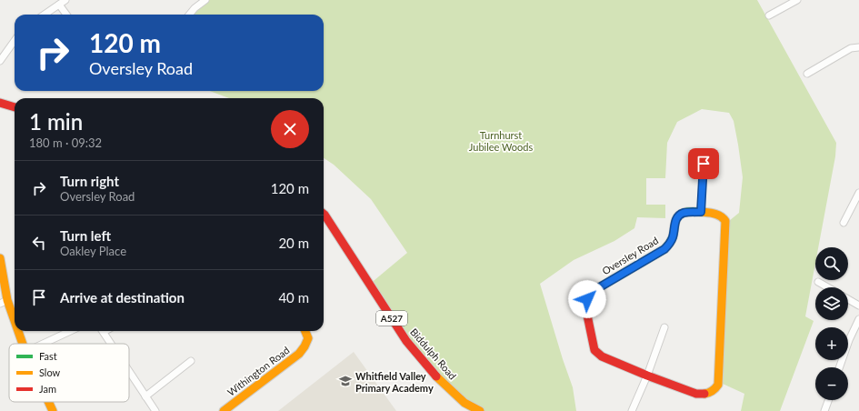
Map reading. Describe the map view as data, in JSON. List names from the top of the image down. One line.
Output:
{"streets":{"street":["Oversley Road","A527","Biddulph Road","Withington Road"]},"parks":["Turnhurst Jubilee Woods"],"places":{"school or university":["Whitfield Valley Primary Academy"]},"legend":["Fast","Slow","Jam"],"page":{"turn":["120 m","Oversley Road"],"heading":["1 min","180 m · 09:32"],"list":[{"name":"Turn right","note":"Oversley Road","value":"120 m"},{"name":"Turn left","note":"Oakley Place","value":"20 m"},{"name":"Arrive at destination","value":"40 m"}],"map_buttons":["+","−"]}}
